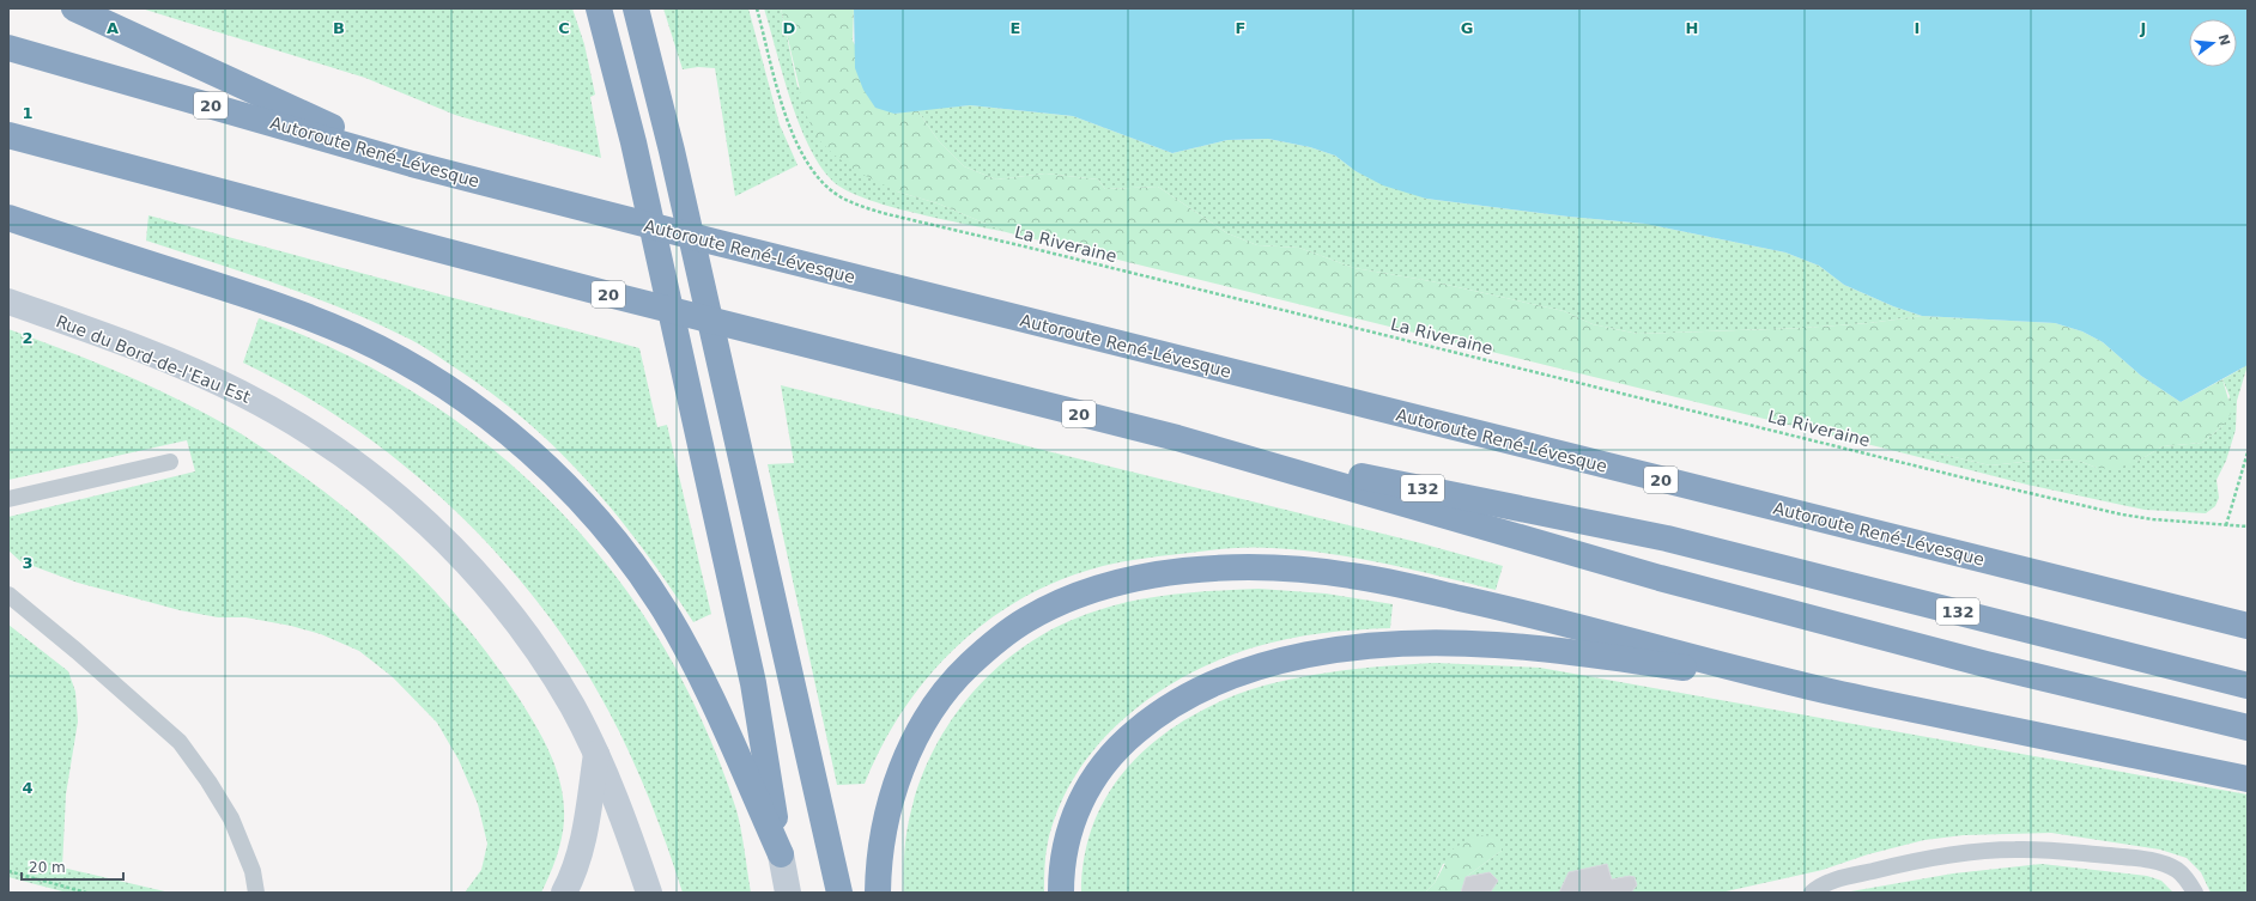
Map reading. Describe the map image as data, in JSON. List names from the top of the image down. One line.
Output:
{"streets":{"highway":["20","Autoroute René-Lévesque","132"],"street":["Rue du Bord-de-l'Eau Est"],"path":["La Riveraine"]},"crossings":[["20","132"]],"scale_bar":"20 m","north":"right","grid":{"columns":["A","B","C","D","E","F","G","H","I","J"],"rows":["1","2","3","4"]}}
